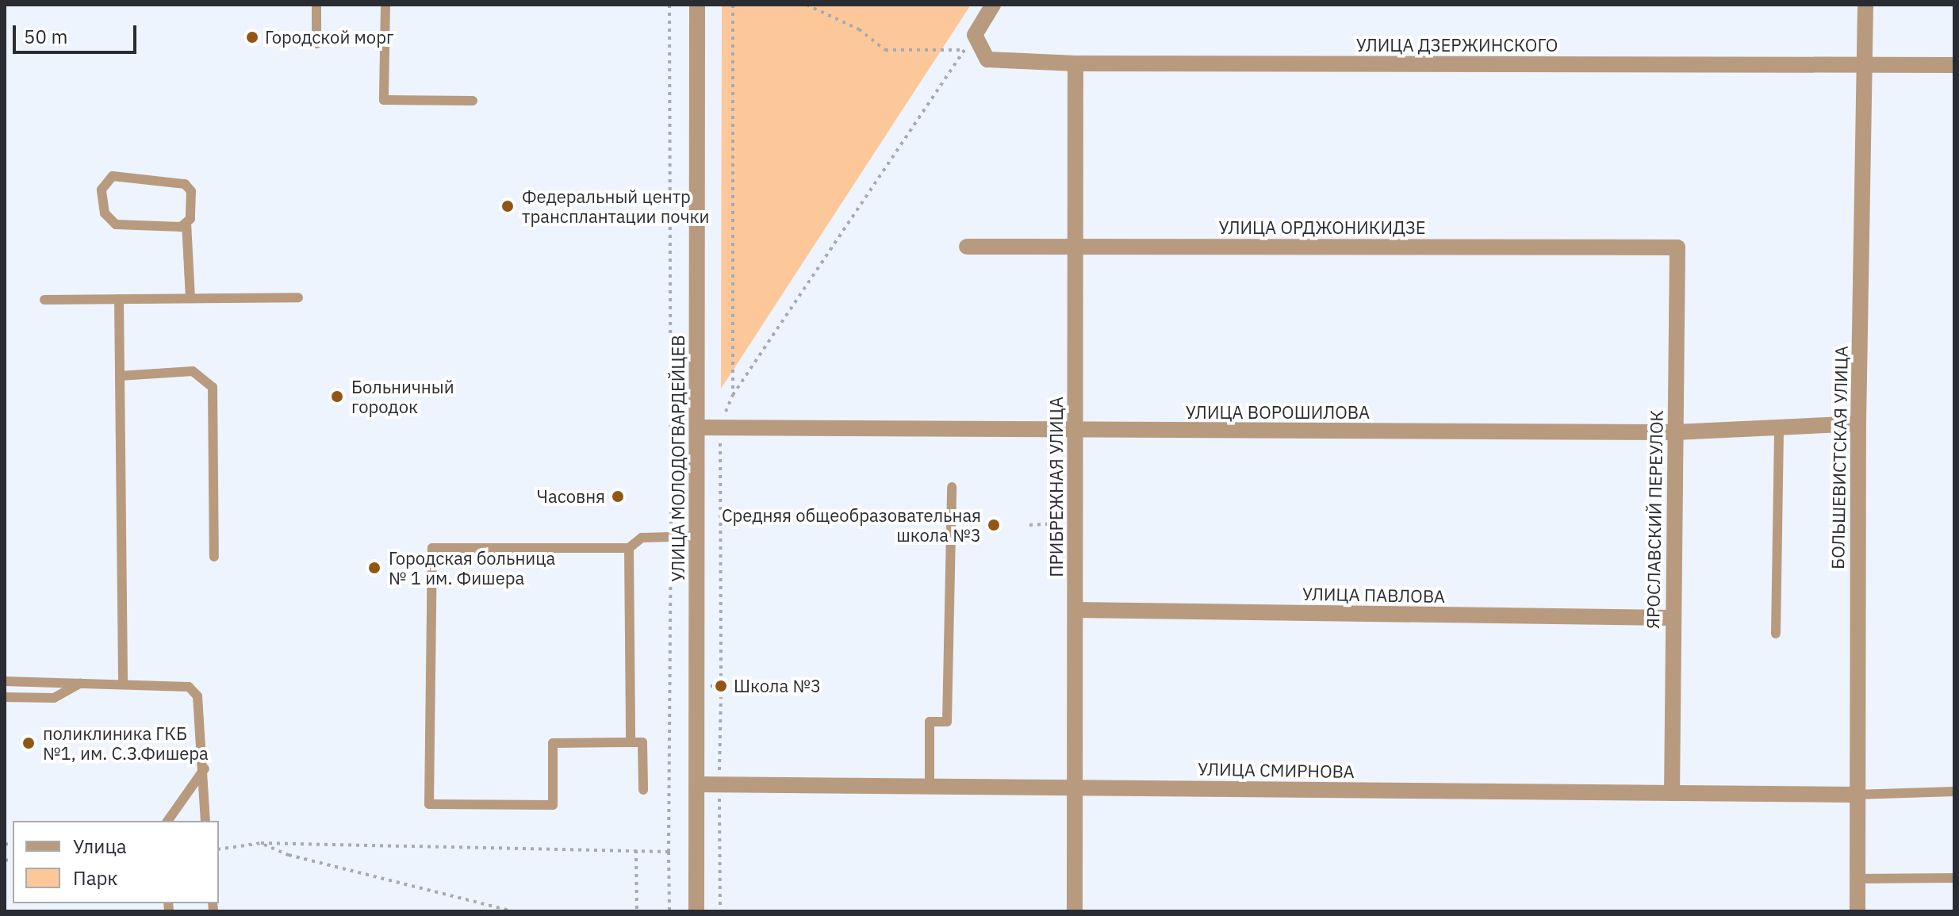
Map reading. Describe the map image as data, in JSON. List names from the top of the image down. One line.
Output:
{"streets":{"street":["УЛИЦА ДЗЕРЖИНСКОГО","УЛИЦА ОРДЖОНИКИДЗЕ","УЛИЦА ВОРОШИЛОВА","БОЛЬШЕВИСТСКАЯ УЛИЦА","УЛИЦА МОЛОДОГВАРДЕЙЦЕВ","ПРИБРЕЖНАЯ УЛИЦА","ЯРОСЛАВСКИЙ ПЕРЕУЛОК","УЛИЦА ПАВЛОВА","УЛИЦА СМИРНОВА"]},"crossings":[["УЛИЦА ДЗЕРЖИНСКОГО","БОЛЬШЕВИСТСКАЯ УЛИЦА"],["УЛИЦА ДЗЕРЖИНСКОГО","ПРИБРЕЖНАЯ УЛИЦА"],["УЛИЦА ОРДЖОНИКИДЗЕ","ПРИБРЕЖНАЯ УЛИЦА"],["УЛИЦА ОРДЖОНИКИДЗЕ","ЯРОСЛАВСКИЙ ПЕРЕУЛОК"],["УЛИЦА ВОРОШИЛОВА","БОЛЬШЕВИСТСКАЯ УЛИЦА"],["УЛИЦА ВОРОШИЛОВА","УЛИЦА МОЛОДОГВАРДЕЙЦЕВ"],["УЛИЦА ВОРОШИЛОВА","ПРИБРЕЖНАЯ УЛИЦА"],["УЛИЦА ВОРОШИЛОВА","ЯРОСЛАВСКИЙ ПЕРЕУЛОК"],["БОЛЬШЕВИСТСКАЯ УЛИЦА","УЛИЦА СМИРНОВА"],["УЛИЦА МОЛОДОГВАРДЕЙЦЕВ","УЛИЦА СМИРНОВА"],["ПРИБРЕЖНАЯ УЛИЦА","УЛИЦА ПАВЛОВА"],["ПРИБРЕЖНАЯ УЛИЦА","УЛИЦА СМИРНОВА"],["ЯРОСЛАВСКИЙ ПЕРЕУЛОК","УЛИЦА ПАВЛОВА"],["ЯРОСЛАВСКИЙ ПЕРЕУЛОК","УЛИЦА СМИРНОВА"]],"places":["Городской морг","Федеральный центр трансплантации почки","Больничный городок","Часовня","Средняя общеобразовательная школа №3","Городская больница № 1 им. Фишера","Школа №3","поликлиника ГКБ №1, им. С.З.Фишера"],"legend":["Улица","Парк"],"scale_bar":"50 m"}
